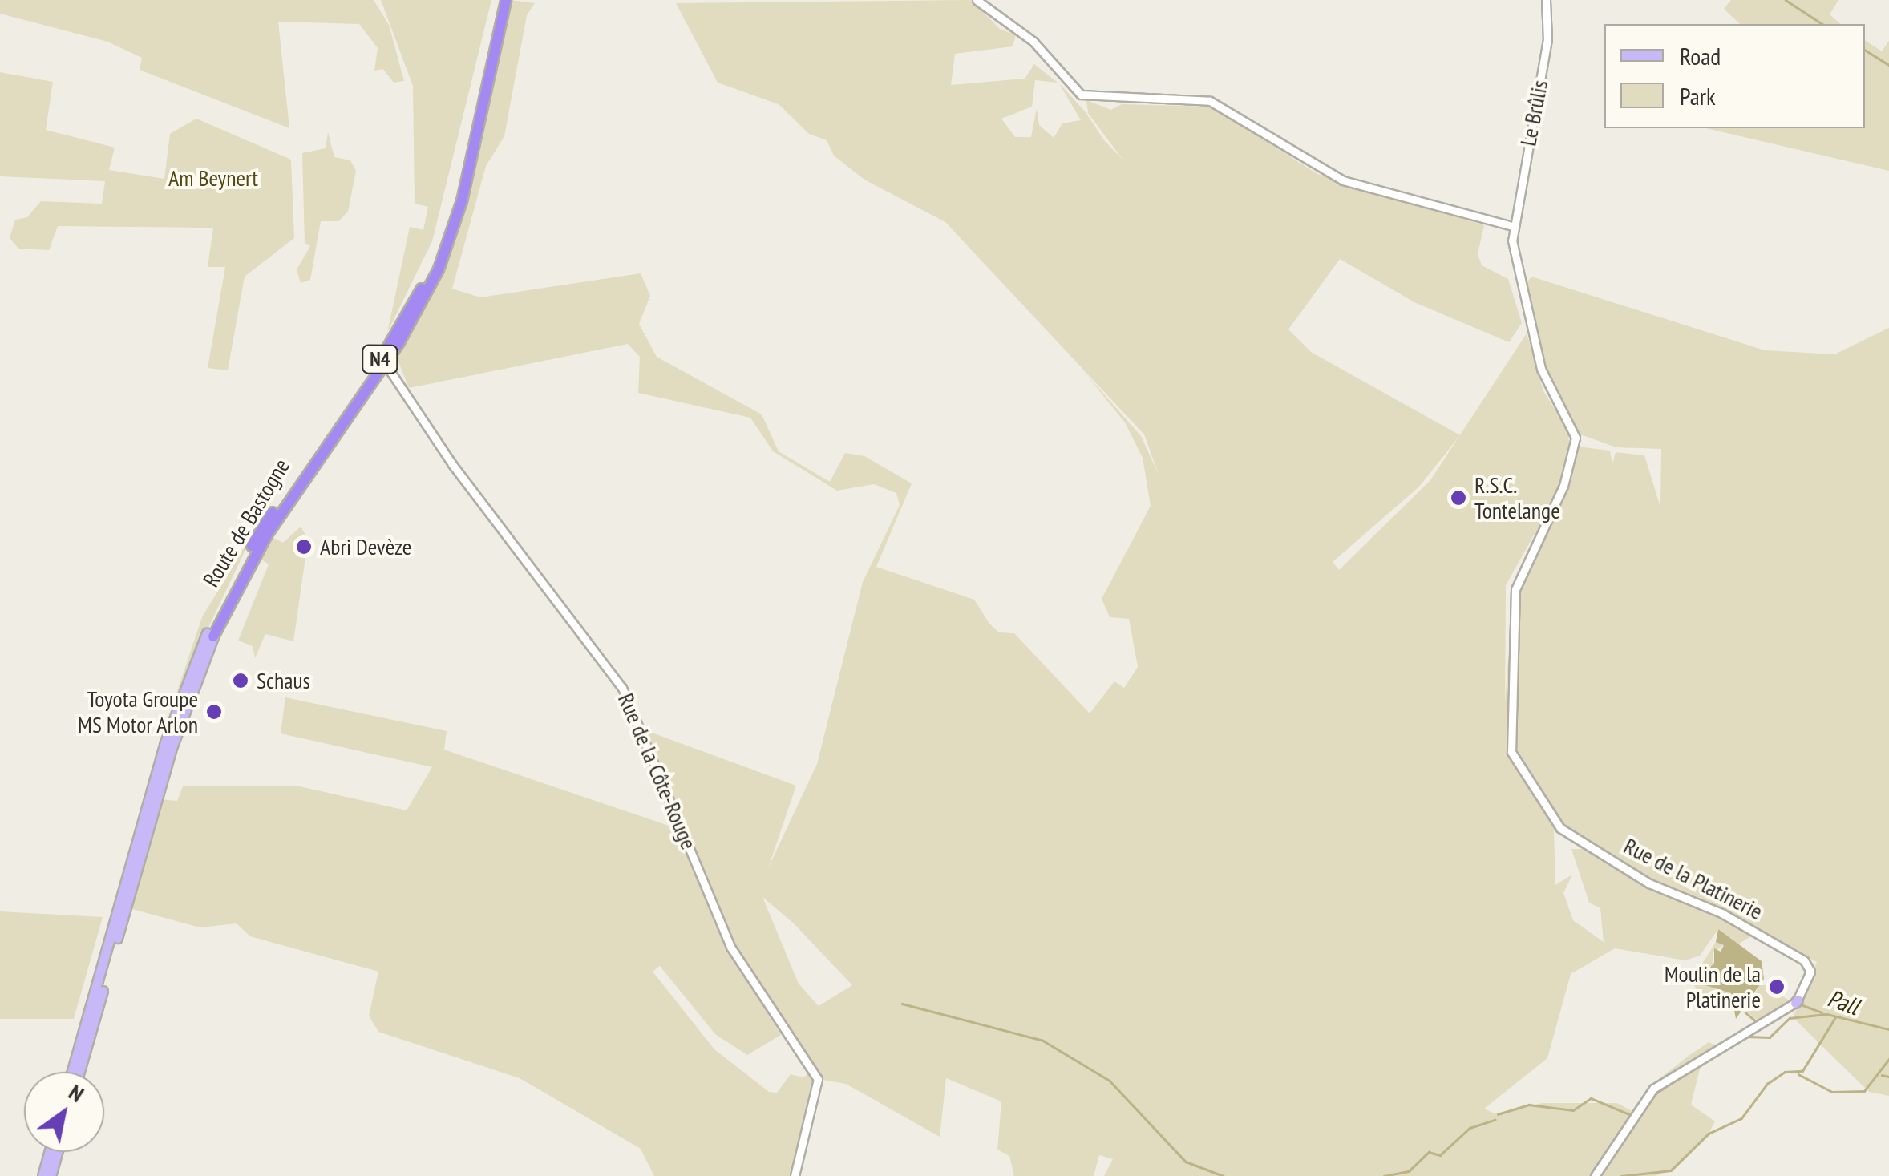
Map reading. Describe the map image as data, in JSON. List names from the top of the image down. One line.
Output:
{"streets":{"highway":["N4","Route de Bastogne"],"street":["Le Brûlis","Rue de la Côte-Rouge","Rue de la Platinerie"]},"crossings":[["Le Brûlis","Rue de la Platinerie"],["Route de Bastogne","Rue de la Côte-Rouge"]],"water":["Pall"],"parks":["Am Beynert"],"places":["R.S.C. Tontelange","Abri Devèze","Schaus","Toyota Groupe MS Motor Arlon","Moulin de la Platinerie"],"legend":["Road","Park"],"north":"top right"}
